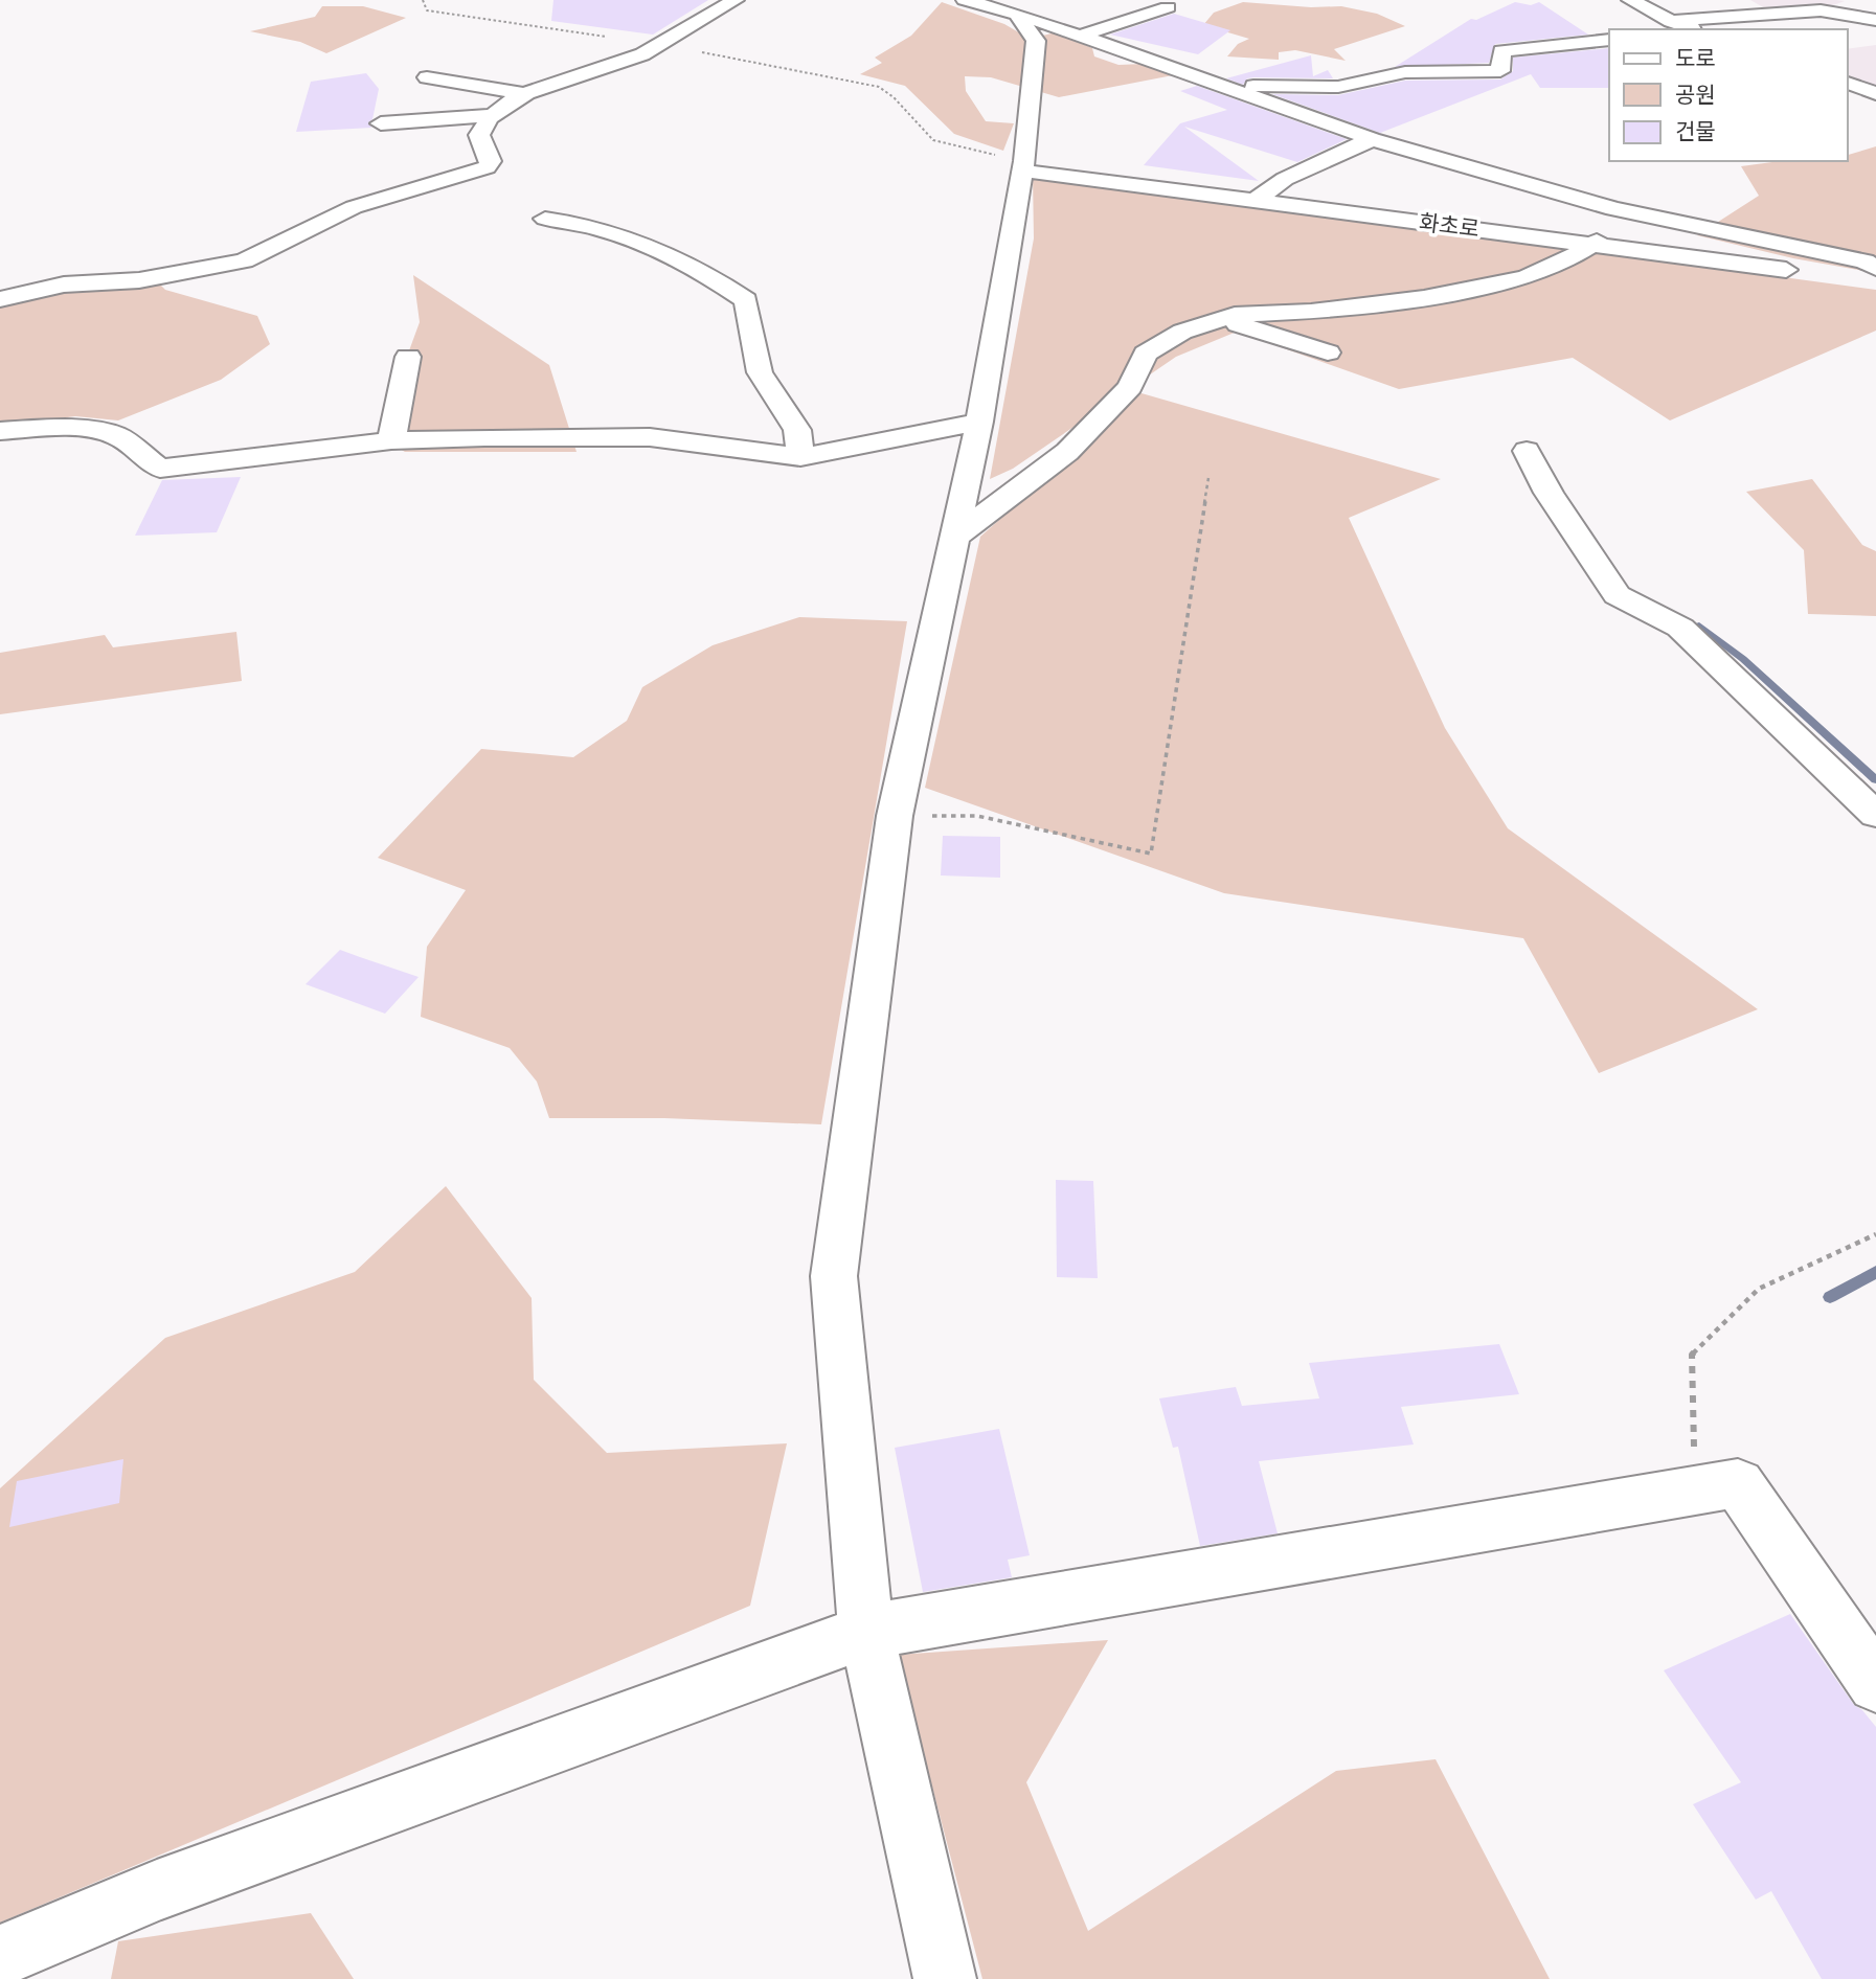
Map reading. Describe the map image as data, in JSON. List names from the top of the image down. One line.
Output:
{"streets":{"street":["화초로"]},"legend":["도로","공원","건물"]}
